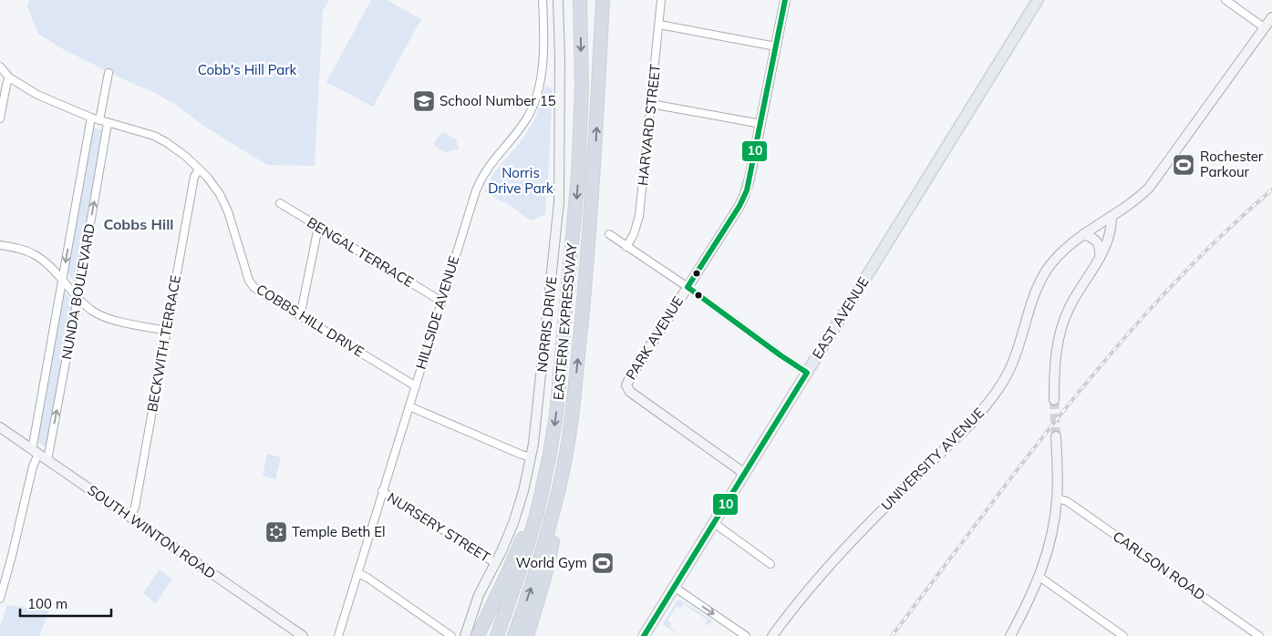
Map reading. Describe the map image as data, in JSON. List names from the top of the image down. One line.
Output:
{"streets":{"highway":["EASTERN EXPRESSWAY"],"main road":["EAST AVENUE"],"street":["HARVARD STREET","BENGAL TERRACE","NUNDA BOULEVARD","HILLSIDE AVENUE","COBBS HILL DRIVE","NORRIS DRIVE","PARK AVENUE","BECKWITH TERRACE","UNIVERSITY AVENUE","NURSERY STREET","SOUTH WINTON ROAD","CARLSON ROAD"]},"crossings":[["BENGAL TERRACE","HILLSIDE AVENUE"],["NUNDA BOULEVARD","COBBS HILL DRIVE"],["NUNDA BOULEVARD","SOUTH WINTON ROAD"],["HILLSIDE AVENUE","COBBS HILL DRIVE"],["HILLSIDE AVENUE","NURSERY STREET"],["EAST AVENUE","PARK AVENUE"],["COBBS HILL DRIVE","BECKWITH TERRACE"],["NORRIS DRIVE","NURSERY STREET"],["BECKWITH TERRACE","SOUTH WINTON ROAD"]],"districts":["Cobbs Hill"],"parks":["Cobb's Hill Park","Norris Drive Park"],"places":{"school or university":["School Number 15"],"sports":["Rochester Parkour","World Gym"],"synagogue":["Temple Beth El"]},"lines":["transit line 10"],"scale_bar":"100 m"}
